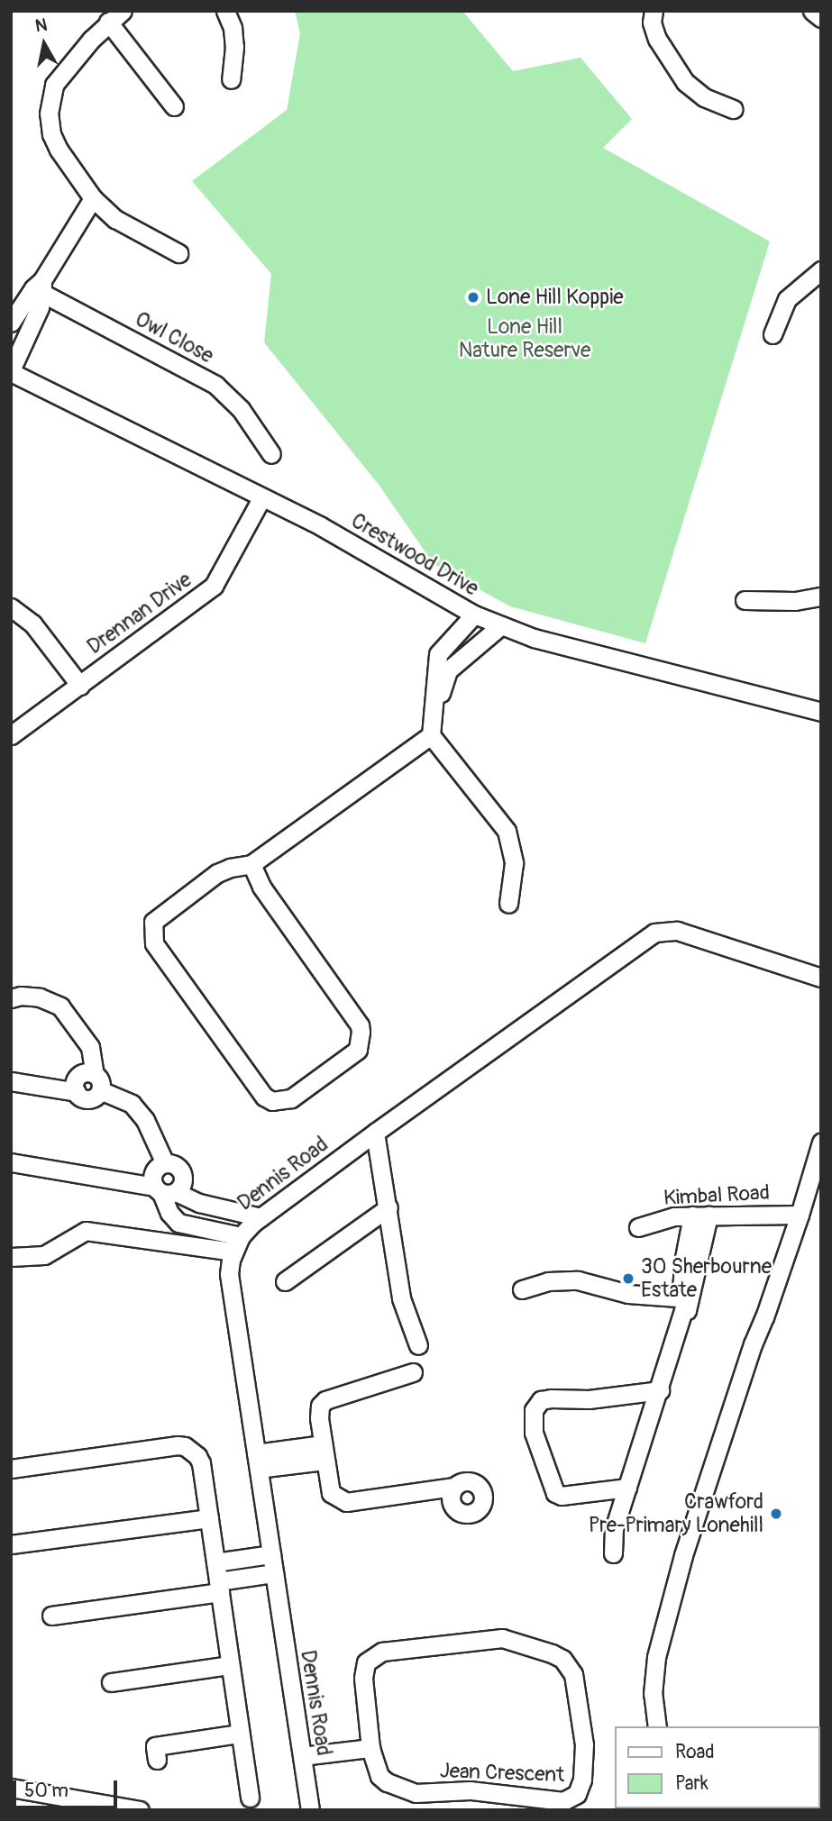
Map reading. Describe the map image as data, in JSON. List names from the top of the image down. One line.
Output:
{"streets":{"street":["Owl Close","Crestwood Drive","Drennan Drive","Dennis Road","Kimbal Road","Jean Crescent"]},"crossings":[["Crestwood Drive","Drennan Drive"]],"parks":["Lone Hill Nature Reserve"],"places":["Lone Hill Koppie","30 Sherbourne Estate","Crawford Pre-Primary Lonehill"],"legend":["Road","Park"],"scale_bar":"50 m","north":"top"}
